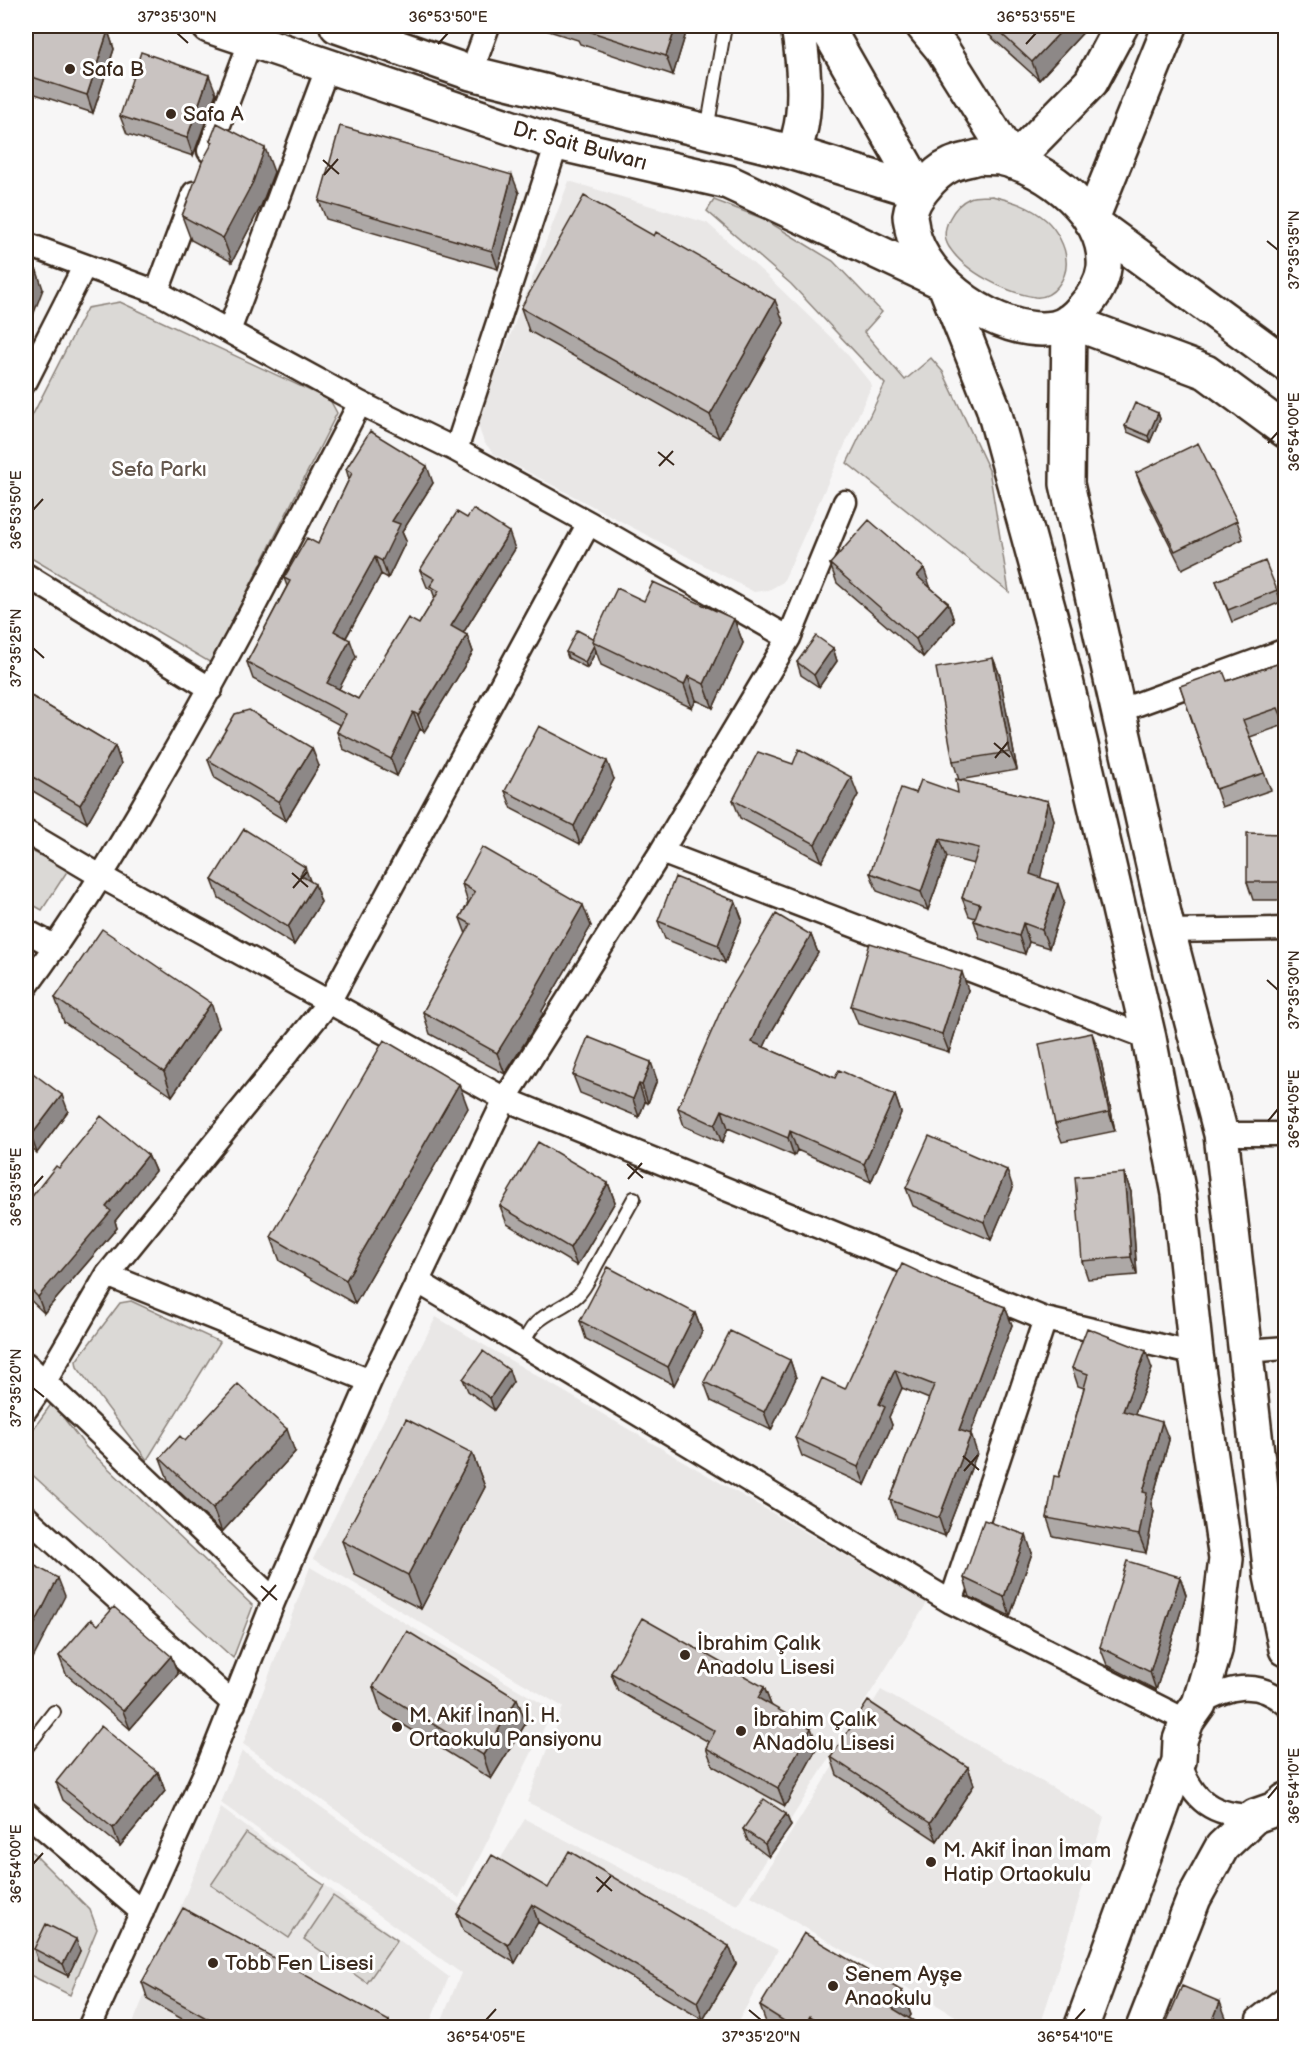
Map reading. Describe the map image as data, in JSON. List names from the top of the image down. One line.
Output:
{"streets":{"main road":["Dr. Sait Bulvarı"]},"parks":["Sefa Parkı"],"places":["Safa B","Safa A","İbrahim Çalık Anadolu Lisesi","M. Akif İnan İ. H. Ortaokulu Pansiyonu","İbrahim Çalık ANadolu Lisesi","M. Akif İnan İmam Hatip Ortaokulu","Tobb Fen Lisesi","Senem Ayşe Anaokulu"],"coordinates":["37°35'30\"N","36°53'50\"E","36°53'55\"E","37°35'35\"N","36°54'00\"E","37°35'25\"N","36°54'05\"E","37°35'20\"N","36°54'10\"E"]}
